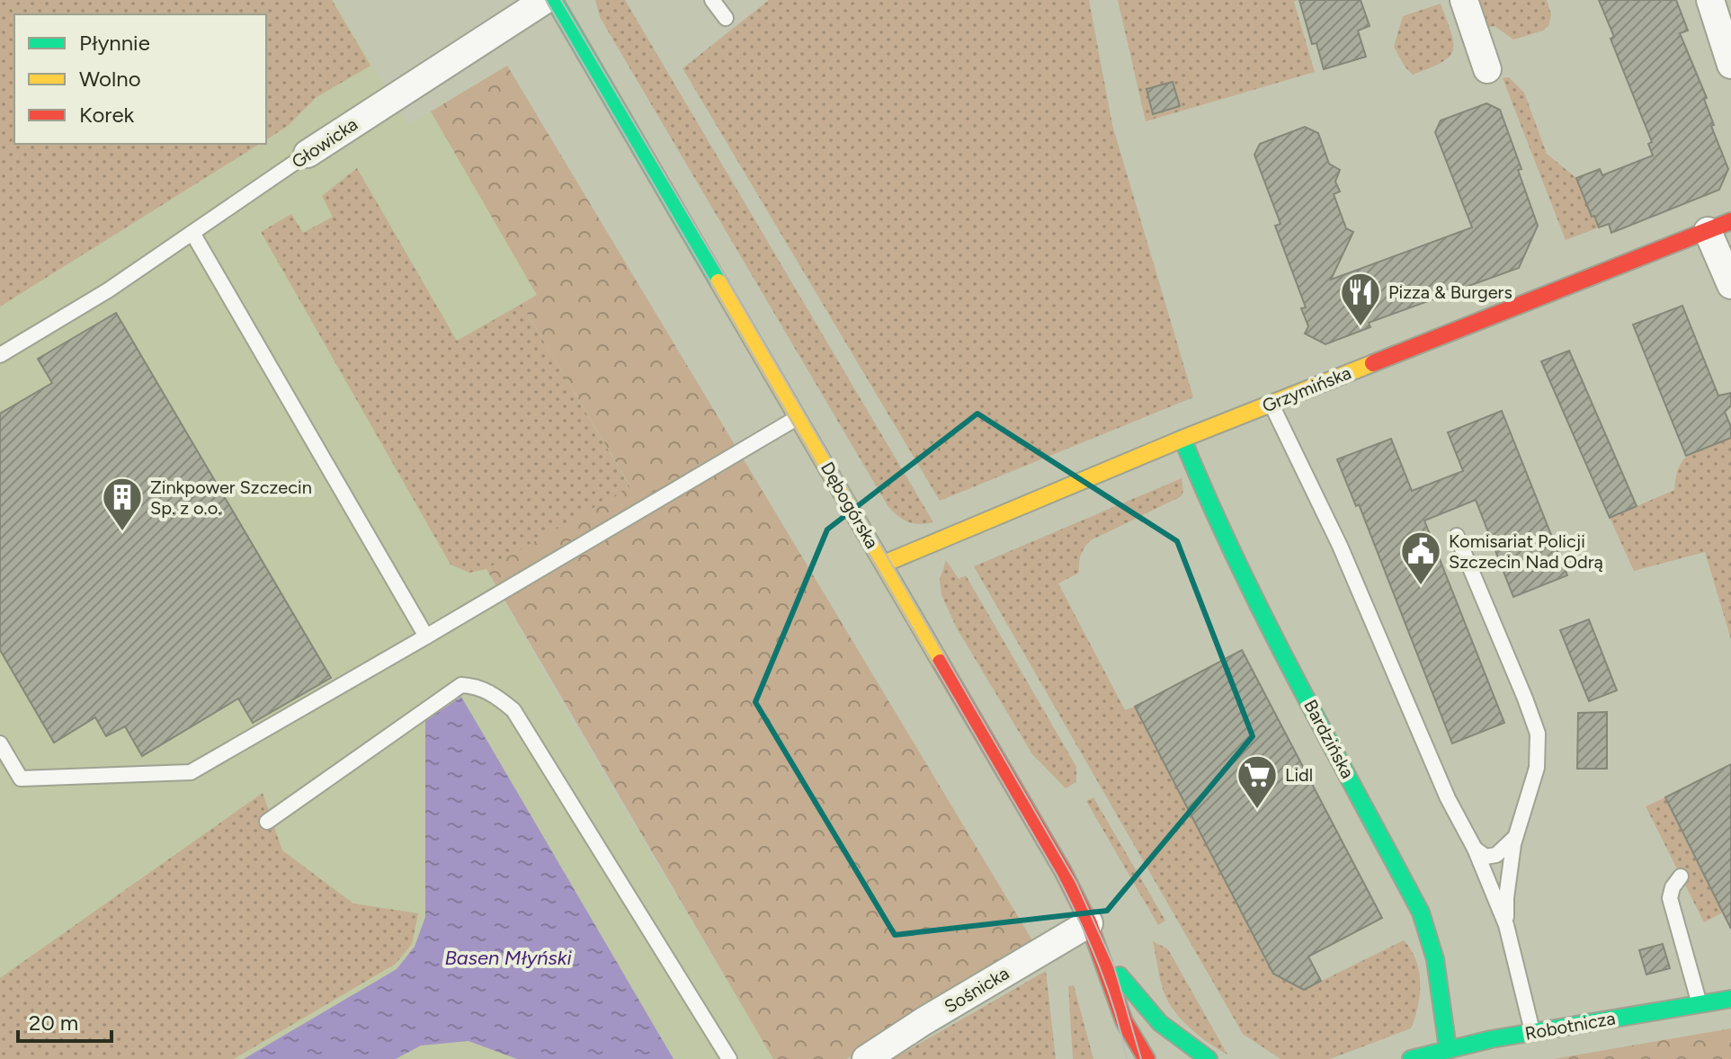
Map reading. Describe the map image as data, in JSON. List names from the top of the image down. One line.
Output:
{"streets":{"street":["Głowicka","Grzymińska","Dębogórska","Bardzińska","Sośnicka","Robotnicza"]},"crossings":[["Grzymińska","Dębogórska"],["Grzymińska","Bardzińska"],["Dębogórska","Sośnicka"],["Bardzińska","Robotnicza"]],"water":["Basen Młyński"],"places":{"restaurant":["Pizza & Burgers"],"building":["Zinkpower Szczecin Sp. z o.o."],"public building":["Komisariat Policji Szczecin Nad Odrą"],"supermarket":["Lidl"]},"legend":["Płynnie","Wolno","Korek"],"scale_bar":"20 m"}
